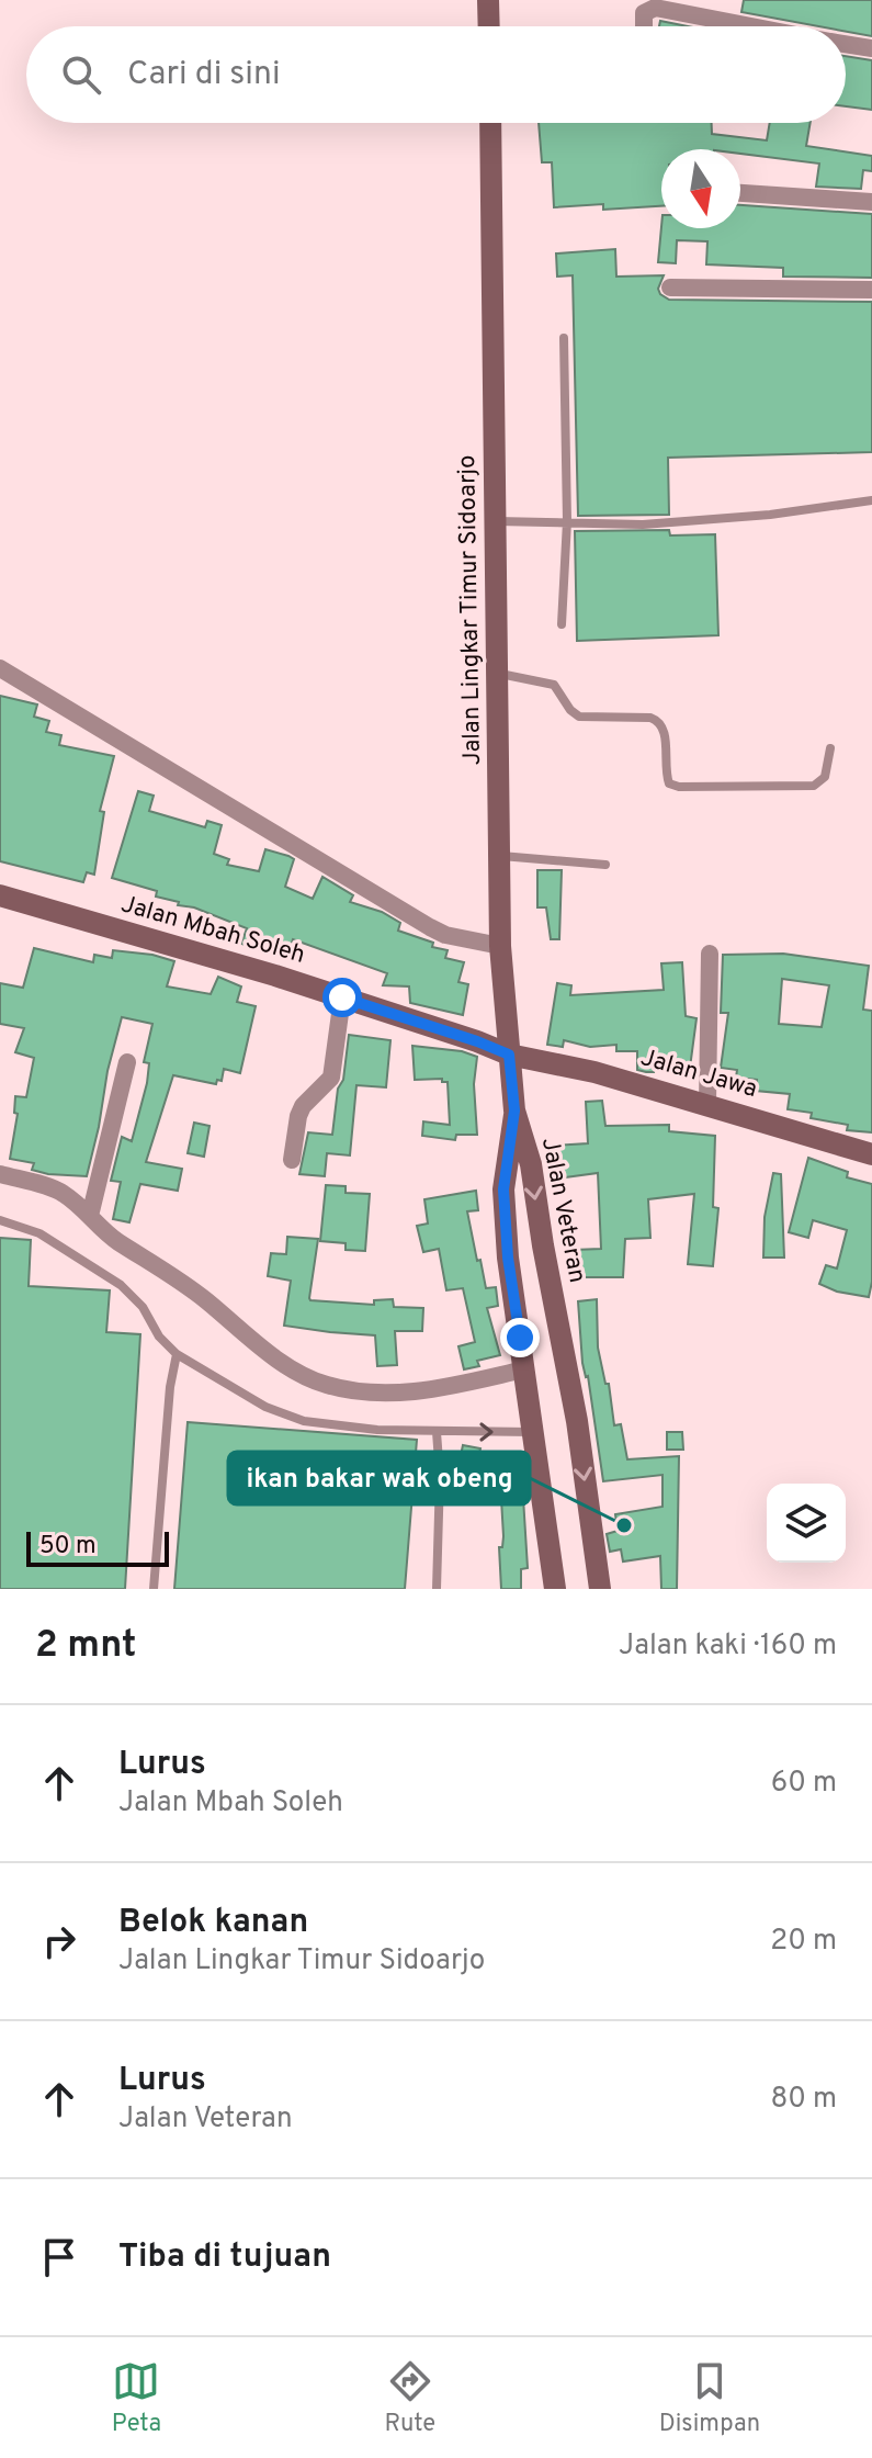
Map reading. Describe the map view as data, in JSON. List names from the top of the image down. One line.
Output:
{"streets":{"main road":["Jalan Lingkar Timur Sidoarjo","Jalan Mbah Soleh","Jalan Jawa","Jalan Veteran"]},"crossings":[["Jalan Lingkar Timur Sidoarjo","Jalan Mbah Soleh"],["Jalan Lingkar Timur Sidoarjo","Jalan Jawa"],["Jalan Lingkar Timur Sidoarjo","Jalan Veteran"],["Jalan Mbah Soleh","Jalan Jawa"]],"places":["ikan bakar wak obeng"],"scale_bar":"50 m","north":"bottom","page":{"search":"Cari di sini","scale":"50 m","heading":["2 mnt","Jalan kaki · 160 m"],"list":[["Lurus","Jalan Mbah Soleh","60 m"],["Belok kanan","Jalan Lingkar Timur Sidoarjo","20 m"],["Lurus","Jalan Veteran","80 m"],"Tiba di tujuan"],"nav":["Peta","Rute","Disimpan"]}}
